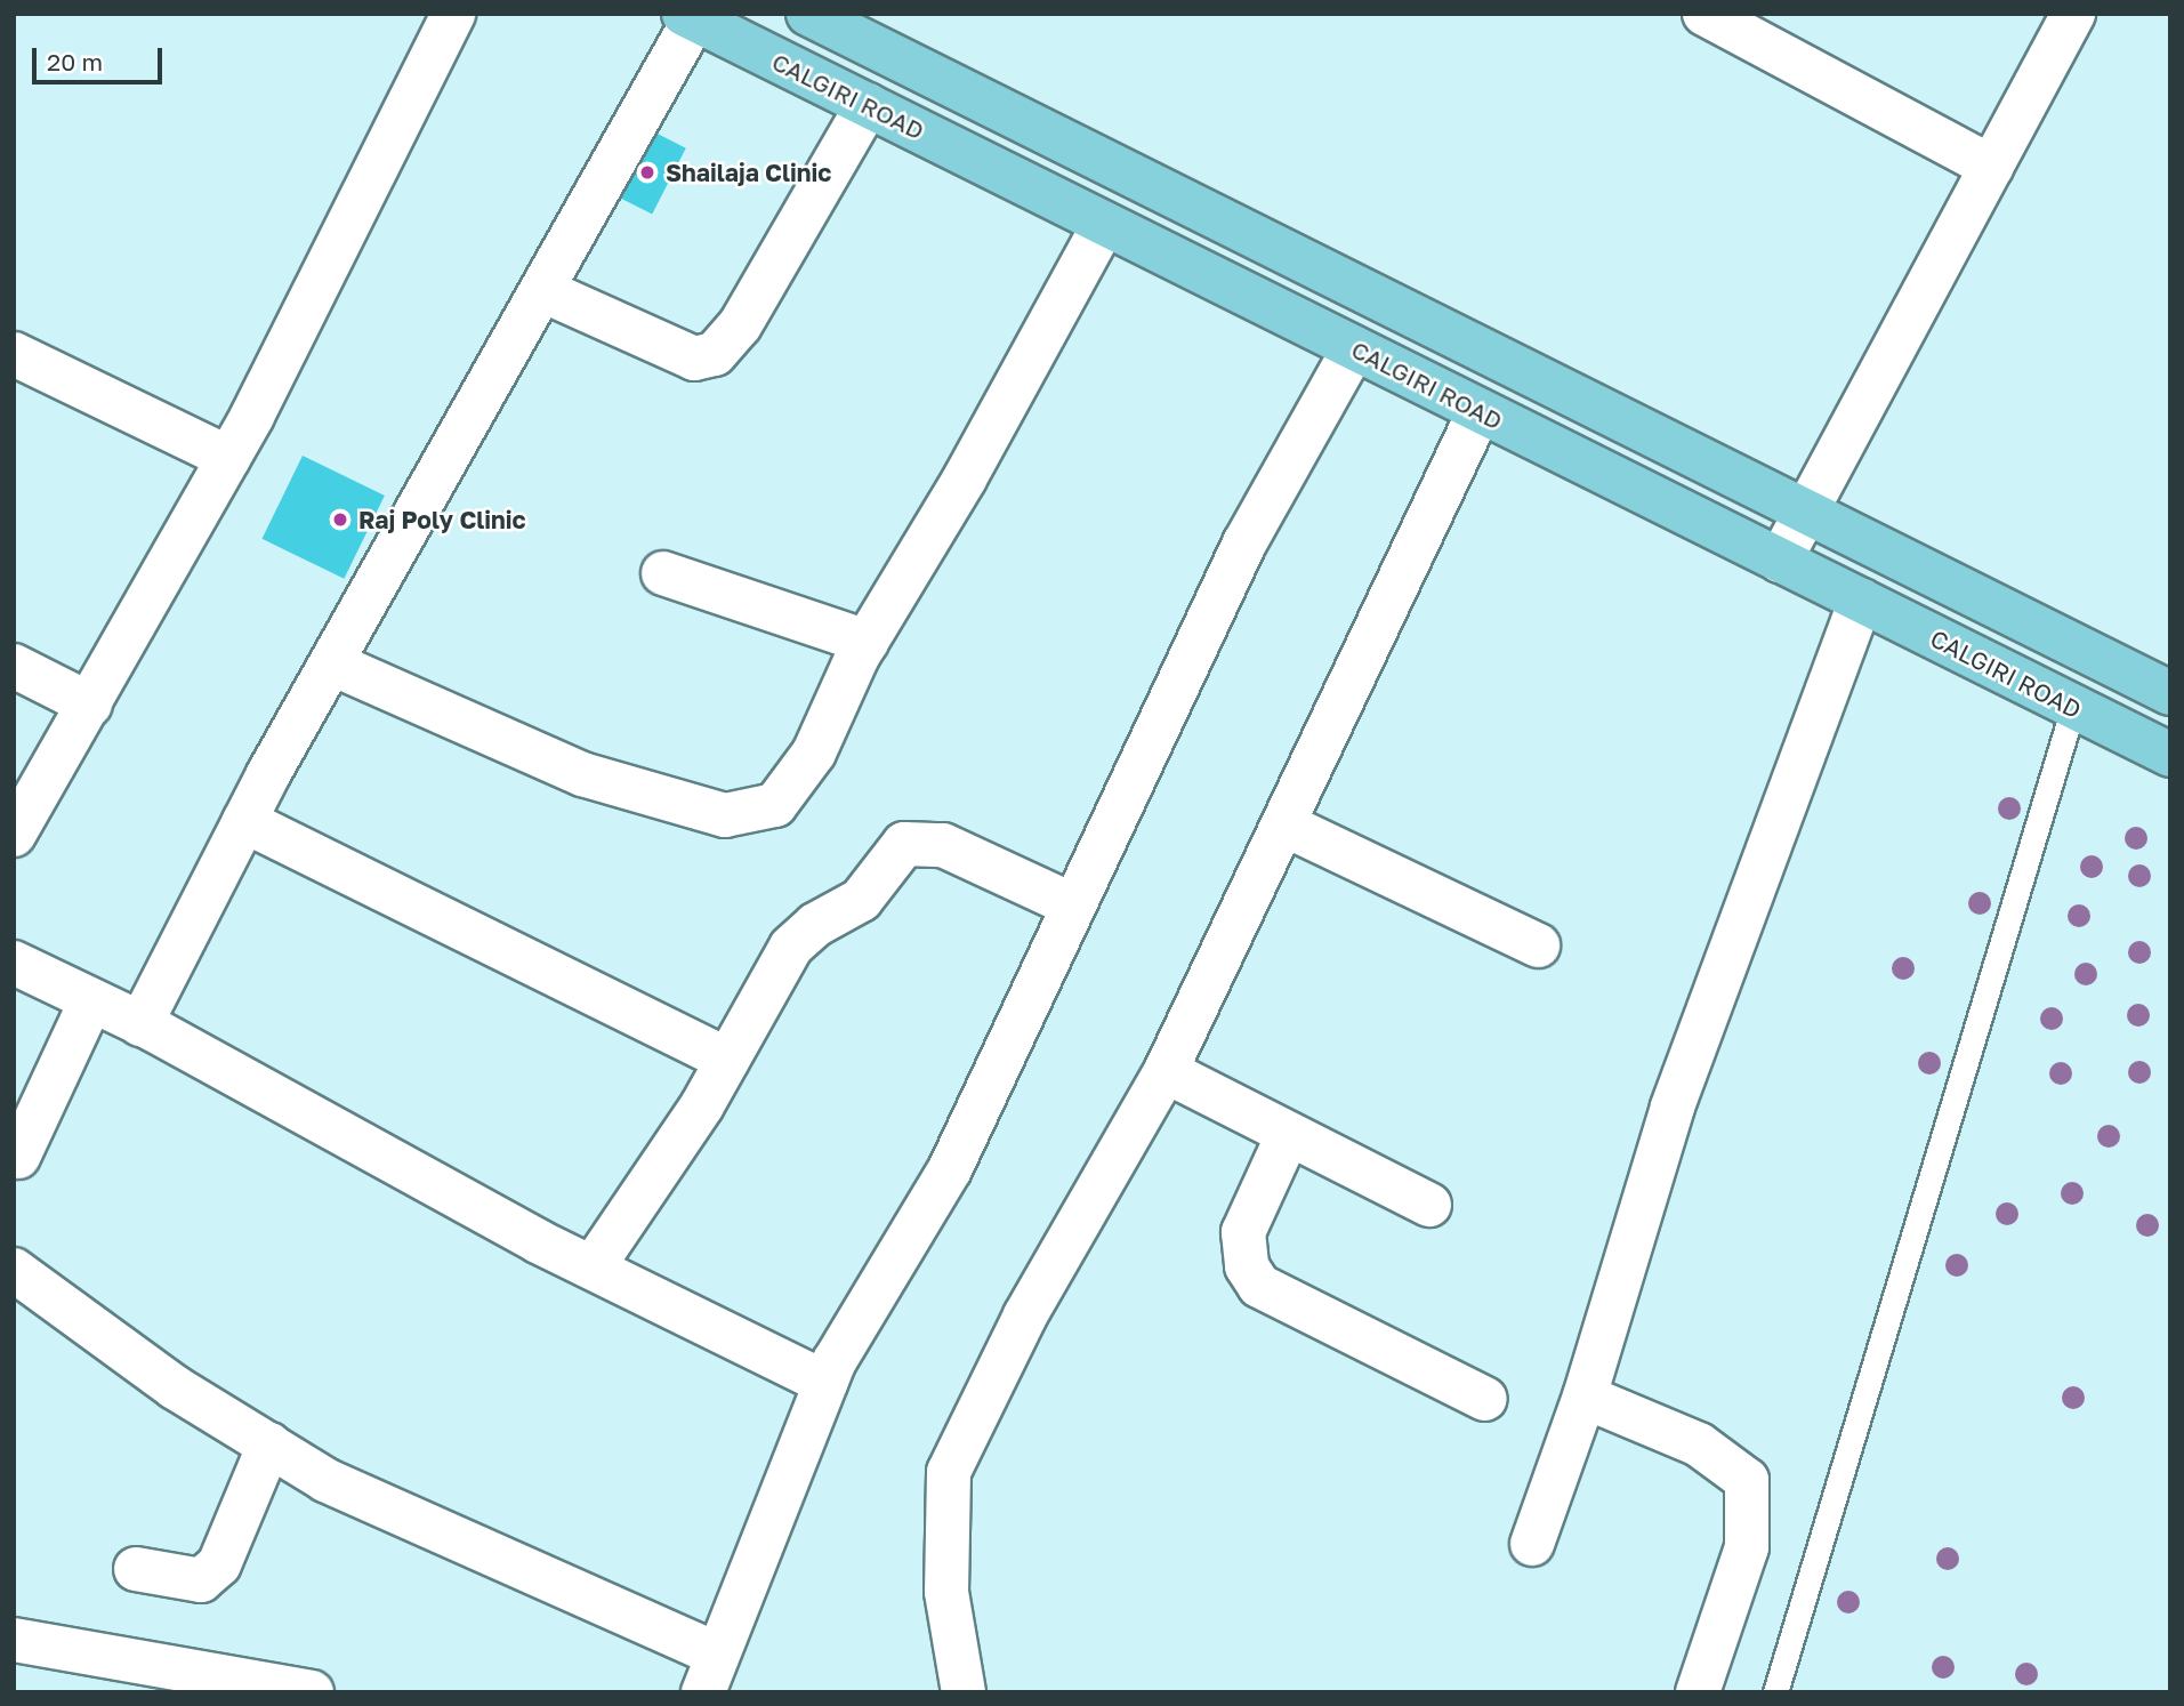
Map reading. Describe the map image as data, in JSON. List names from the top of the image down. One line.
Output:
{"streets":{"main road":["CALGIRI ROAD"]},"places":["Shailaja Clinic","Raj Poly Clinic"],"scale_bar":"20 m"}
